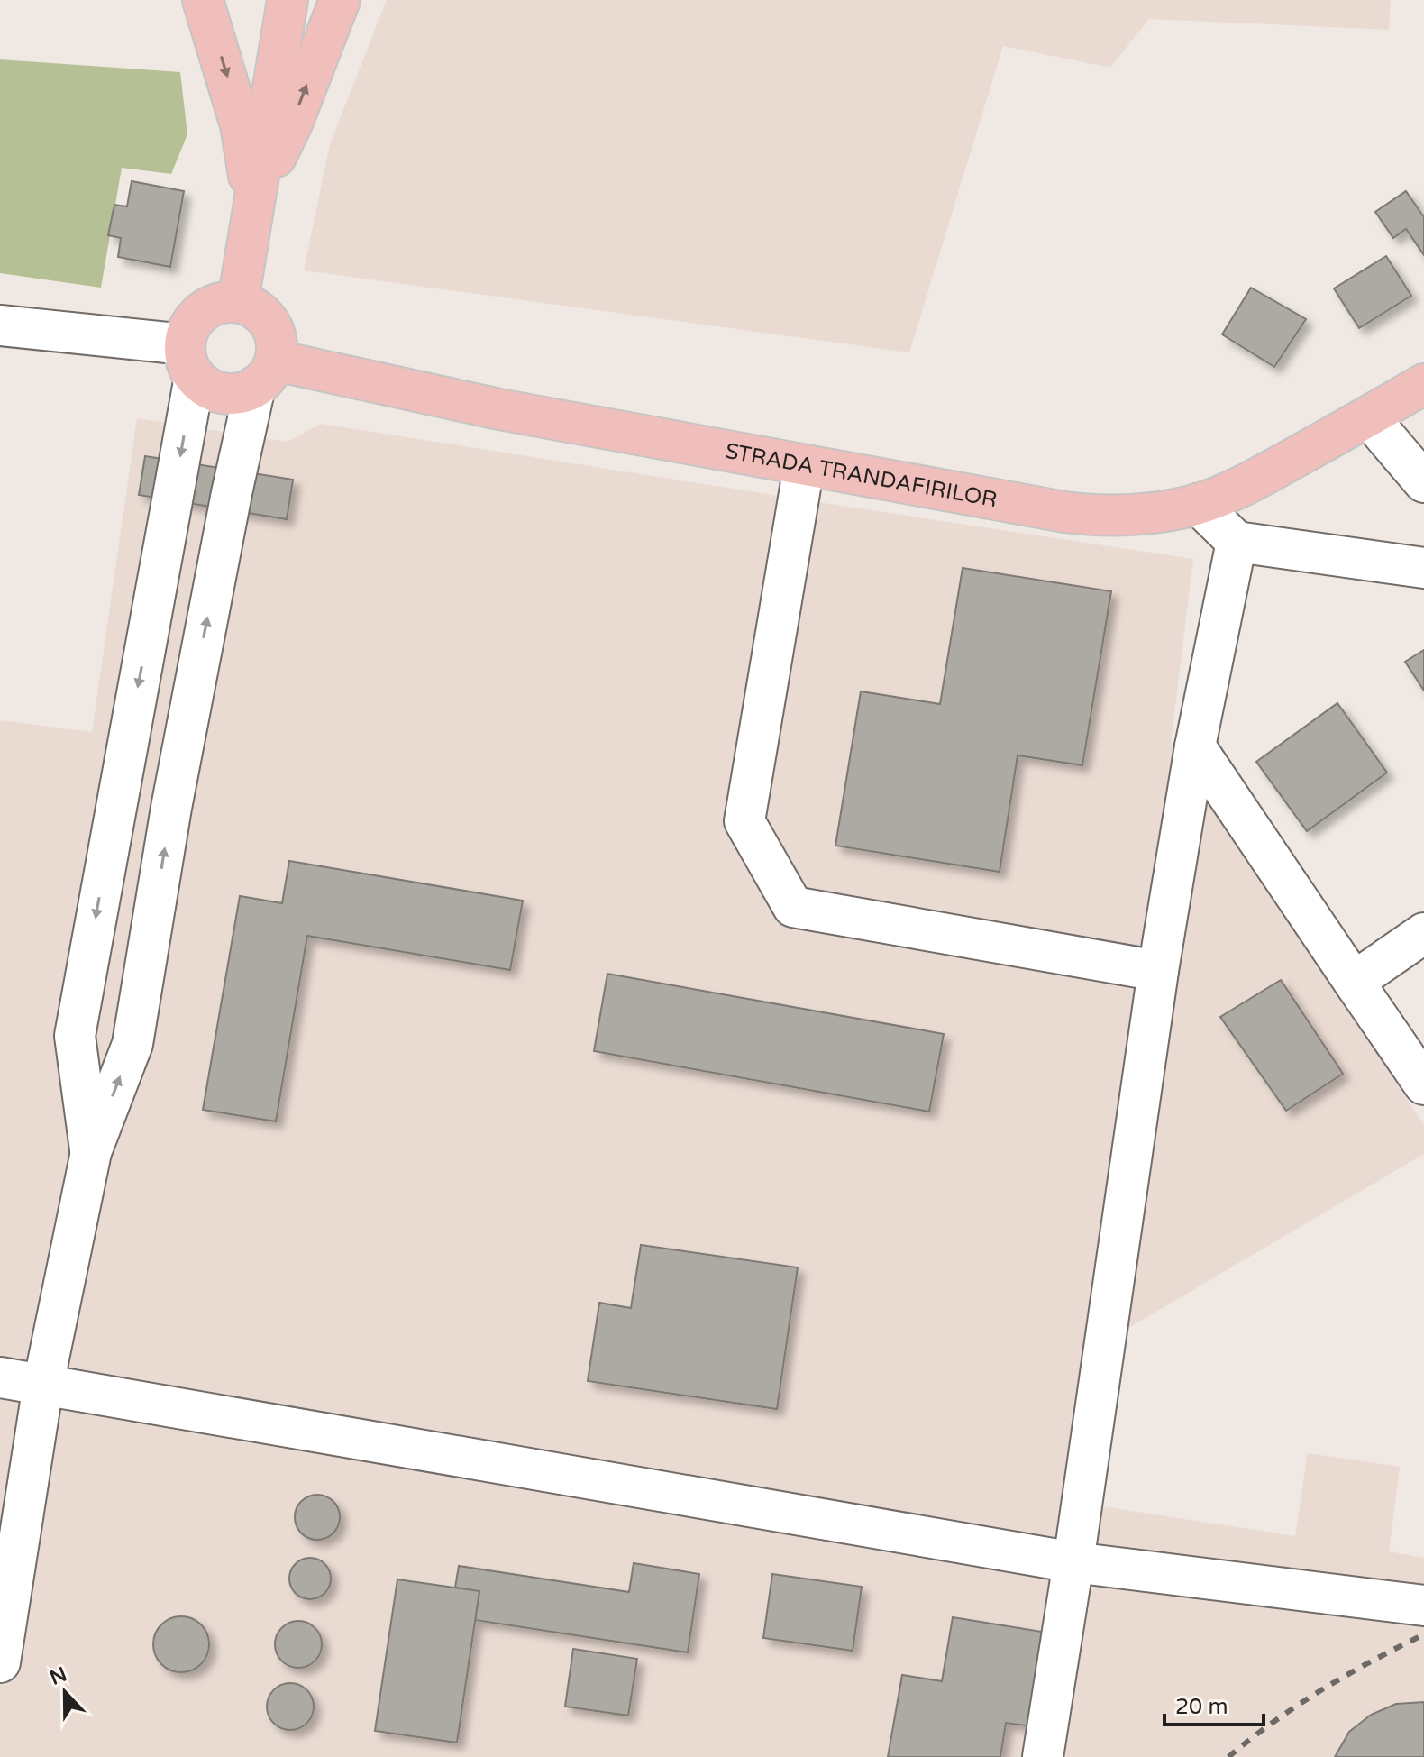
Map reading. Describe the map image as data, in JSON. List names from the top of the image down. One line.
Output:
{"streets":{"main road":["STRADA TRANDAFIRILOR"]},"scale_bar":"20 m","north":"top"}
